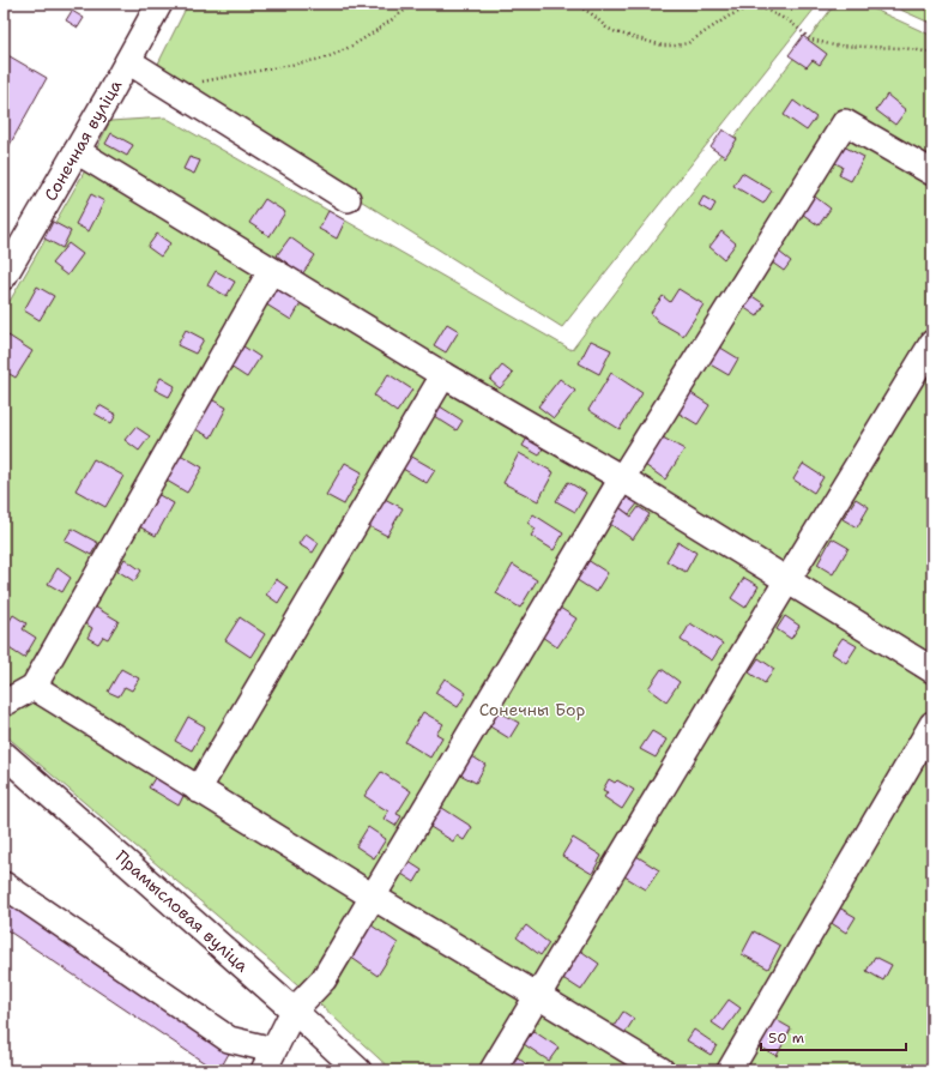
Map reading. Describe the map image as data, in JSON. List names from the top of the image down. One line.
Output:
{"streets":{"street":["Сонечная вуліца","Прамысловая вуліца"]},"parks":["Сонечны Бор"],"scale_bar":"50 m"}
